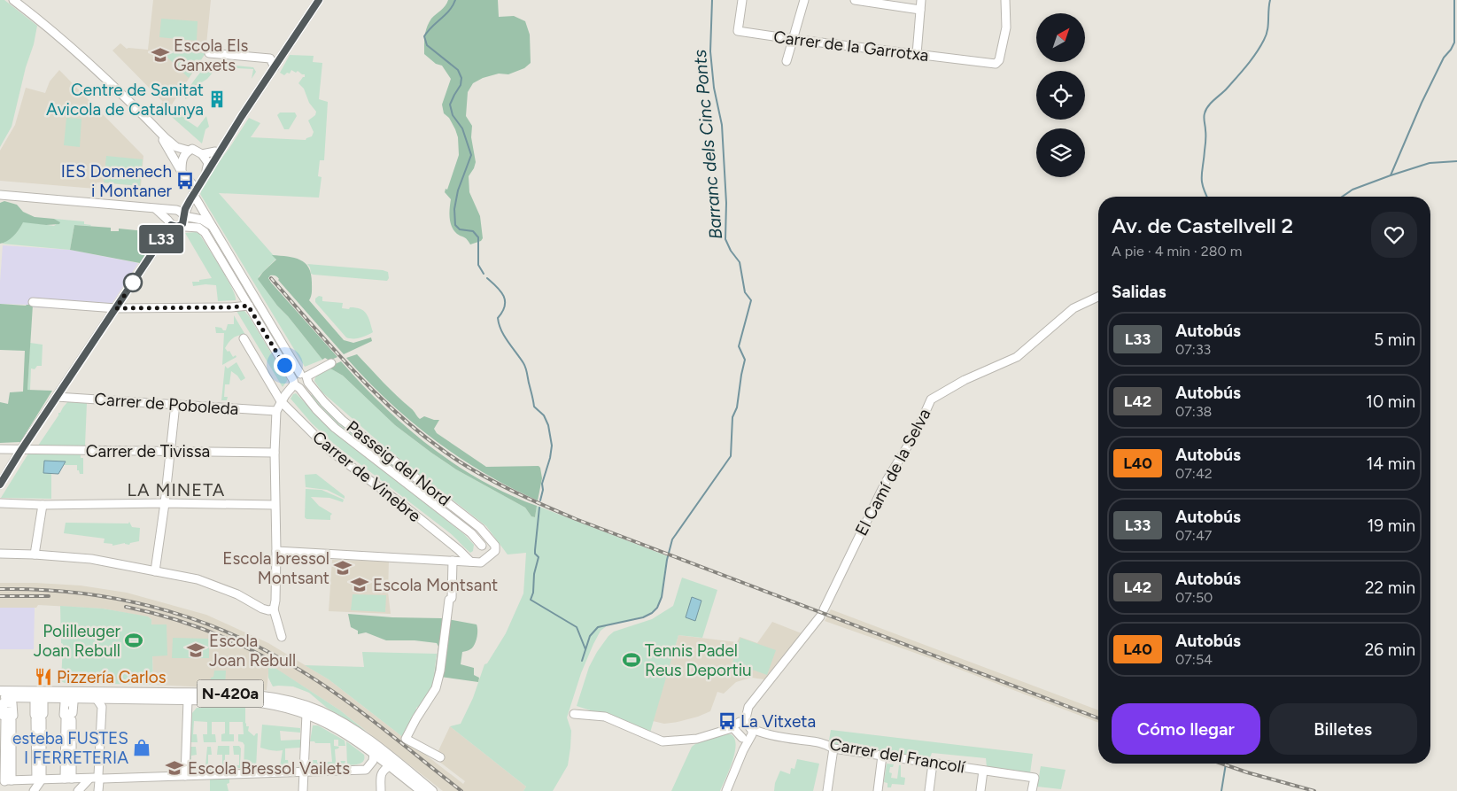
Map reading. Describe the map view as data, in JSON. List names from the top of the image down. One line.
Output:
{"streets":{"main road":["N-420a"],"street":["Carrer de la Garrotxa","Carrer de Poboleda","Carrer de Tivissa","Passeig del Nord","El Camí de la Selva","Carrer de Vinebre","Carrer del Francolí"]},"crossings":[["El Camí de la Selva","Carrer del Francolí"]],"districts":["LA MINETA"],"water":["Barranc dels Cinc Ponts"],"places":{"school or university":["Escola Els Ganxets","Escola bressol Montsant","Escola Montsant","Escola Joan Rebull","Escola Bressol Vailets"],"building":["Centre de Sanitat Avicola de Catalunya"],"bus stop":["IES Domenech i Montaner","La Vitxeta"],"sports":["Polilleuger Joan Rebull","Tennis Padel Reus Deportiu"],"restaurant":["Pizzería Carlos"],"shop":["esteba FUSTES I FERRETERIA"]},"lines":["bus line L33"],"north":"top right","page":{"on_map":"L33","heading":[["Av. de Castellvell 2","A pie · 4 min · 280 m"],"Salidas"],"list":[{"mark":"L33","name":"Autobús","note":"07:33","value":"5 min"},{"mark":"L42","name":"Autobús","note":"07:38","value":"10 min"},{"mark":"L40","name":"Autobús","note":"07:42","value":"14 min"},{"mark":"L33","name":"Autobús","note":"07:47","value":"19 min"},{"mark":"L42","name":"Autobús","note":"07:50","value":"22 min"},{"mark":"L40","name":"Autobús","note":"07:54","value":"26 min"}],"buttons":["Cómo llegar","Billetes"]}}
